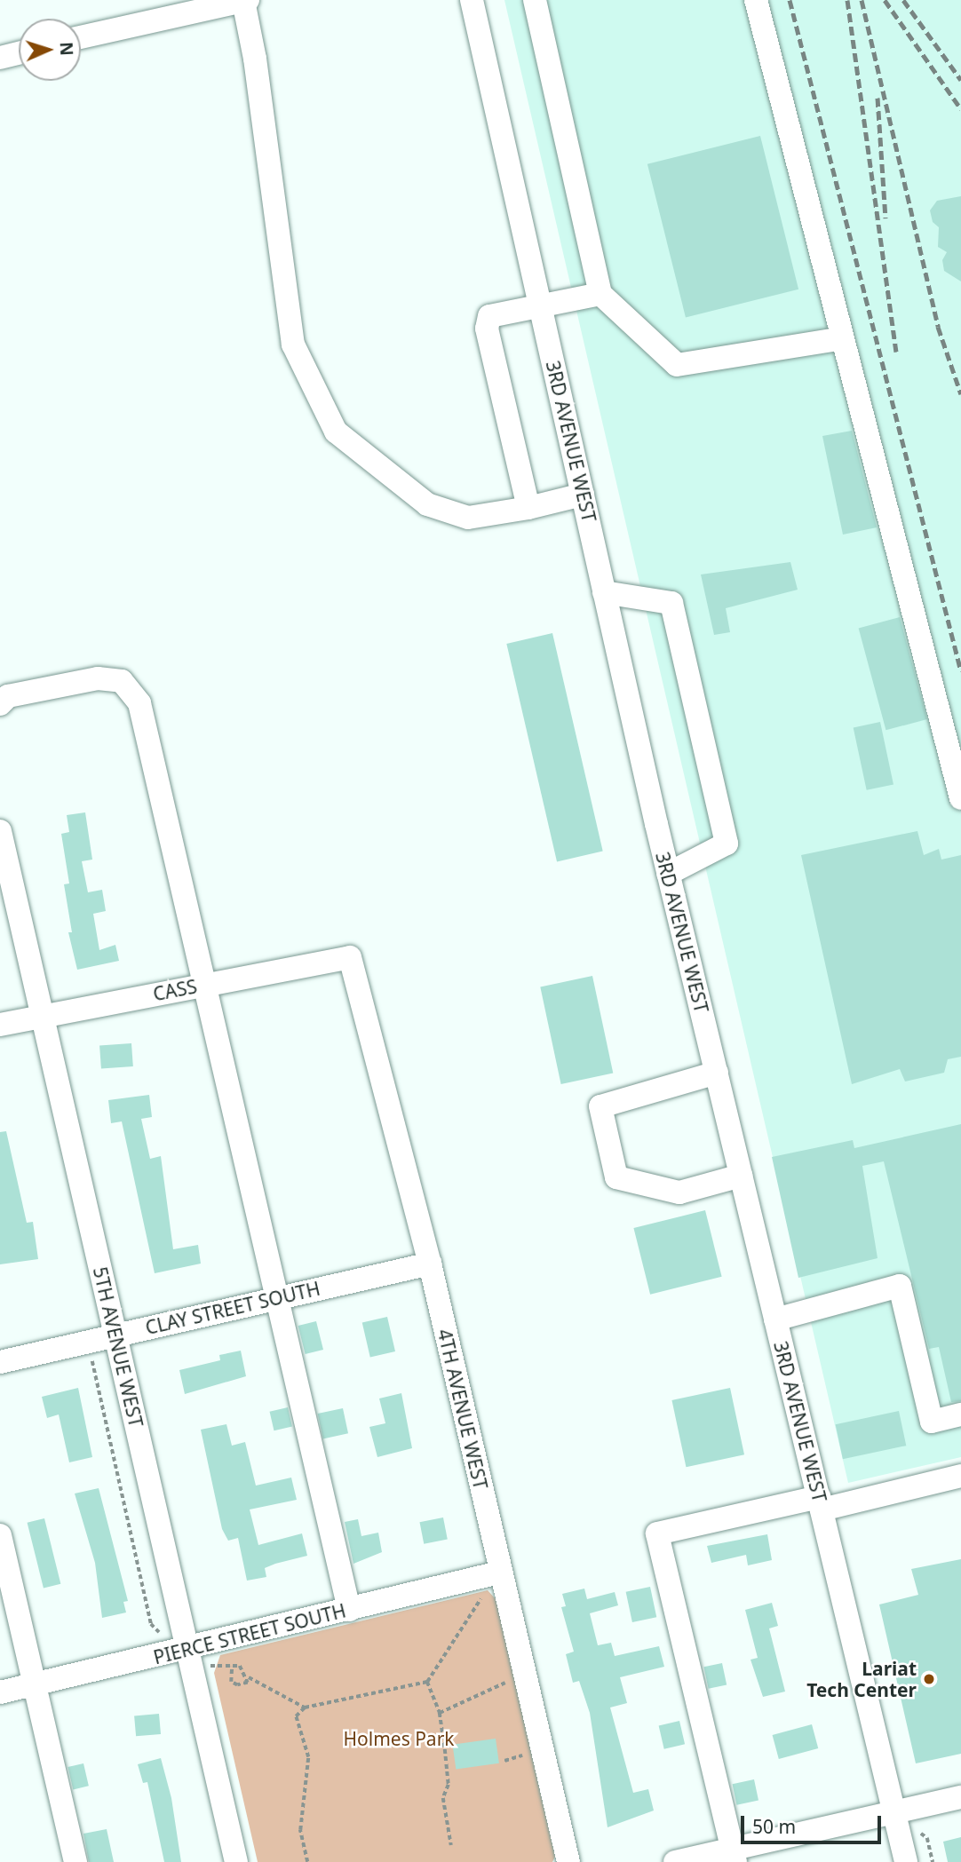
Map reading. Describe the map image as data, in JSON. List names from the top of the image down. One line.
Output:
{"streets":{"street":["3RD AVENUE WEST","CASS","CLAY STREET SOUTH","5TH AVENUE WEST","4TH AVENUE WEST","PIERCE STREET SOUTH"]},"crossings":[["CASS","5TH AVENUE WEST"],["CASS","4TH AVENUE WEST"],["CLAY STREET SOUTH","5TH AVENUE WEST"],["CLAY STREET SOUTH","4TH AVENUE WEST"],["5TH AVENUE WEST","PIERCE STREET SOUTH"],["4TH AVENUE WEST","PIERCE STREET SOUTH"]],"parks":["Holmes Park"],"places":["Lariat Tech Center"],"scale_bar":"50 m","north":"right"}
